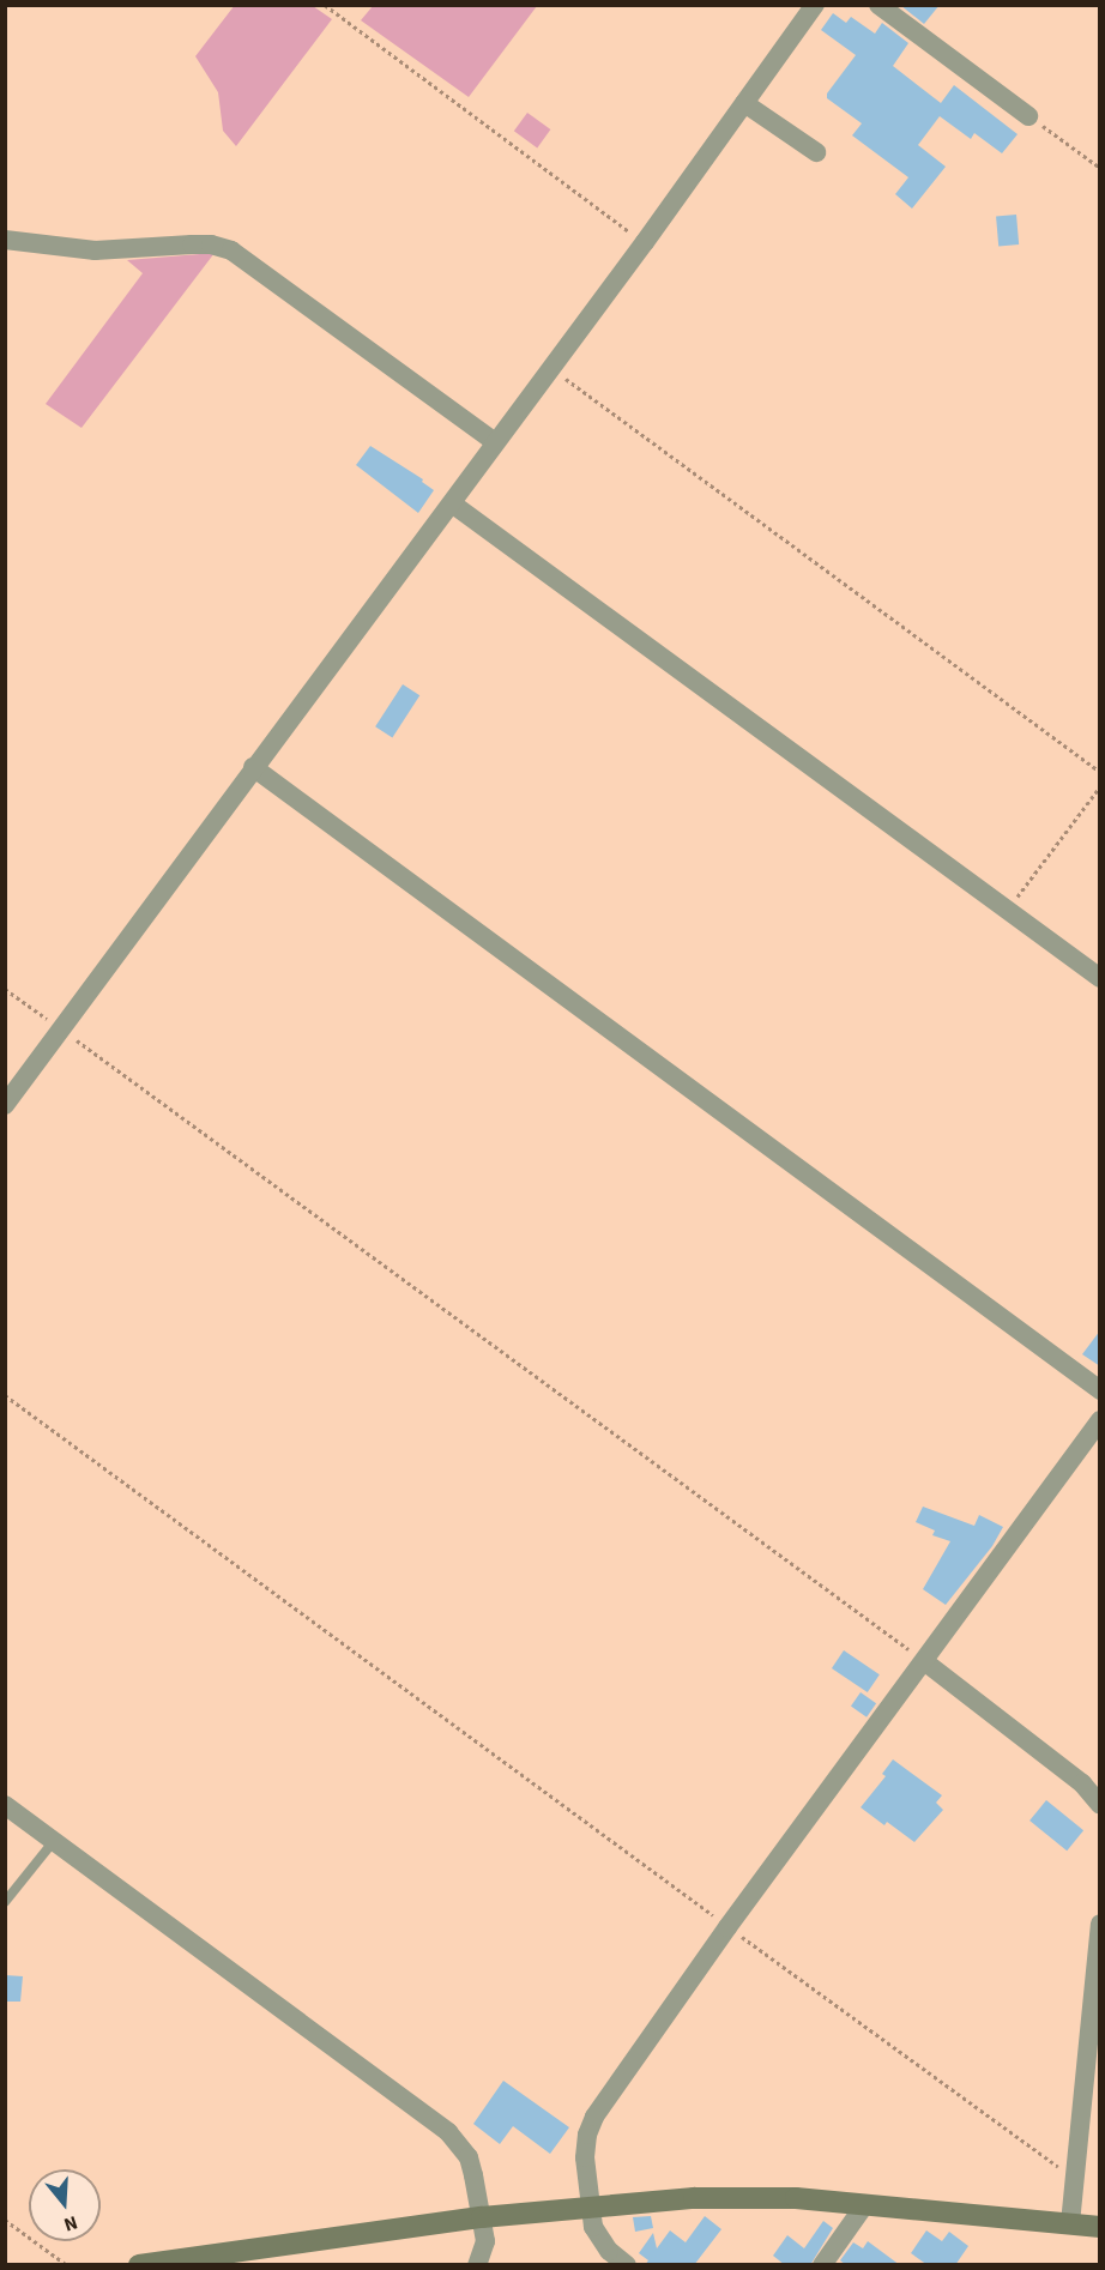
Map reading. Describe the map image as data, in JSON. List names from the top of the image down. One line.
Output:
{"north":"bottom"}
